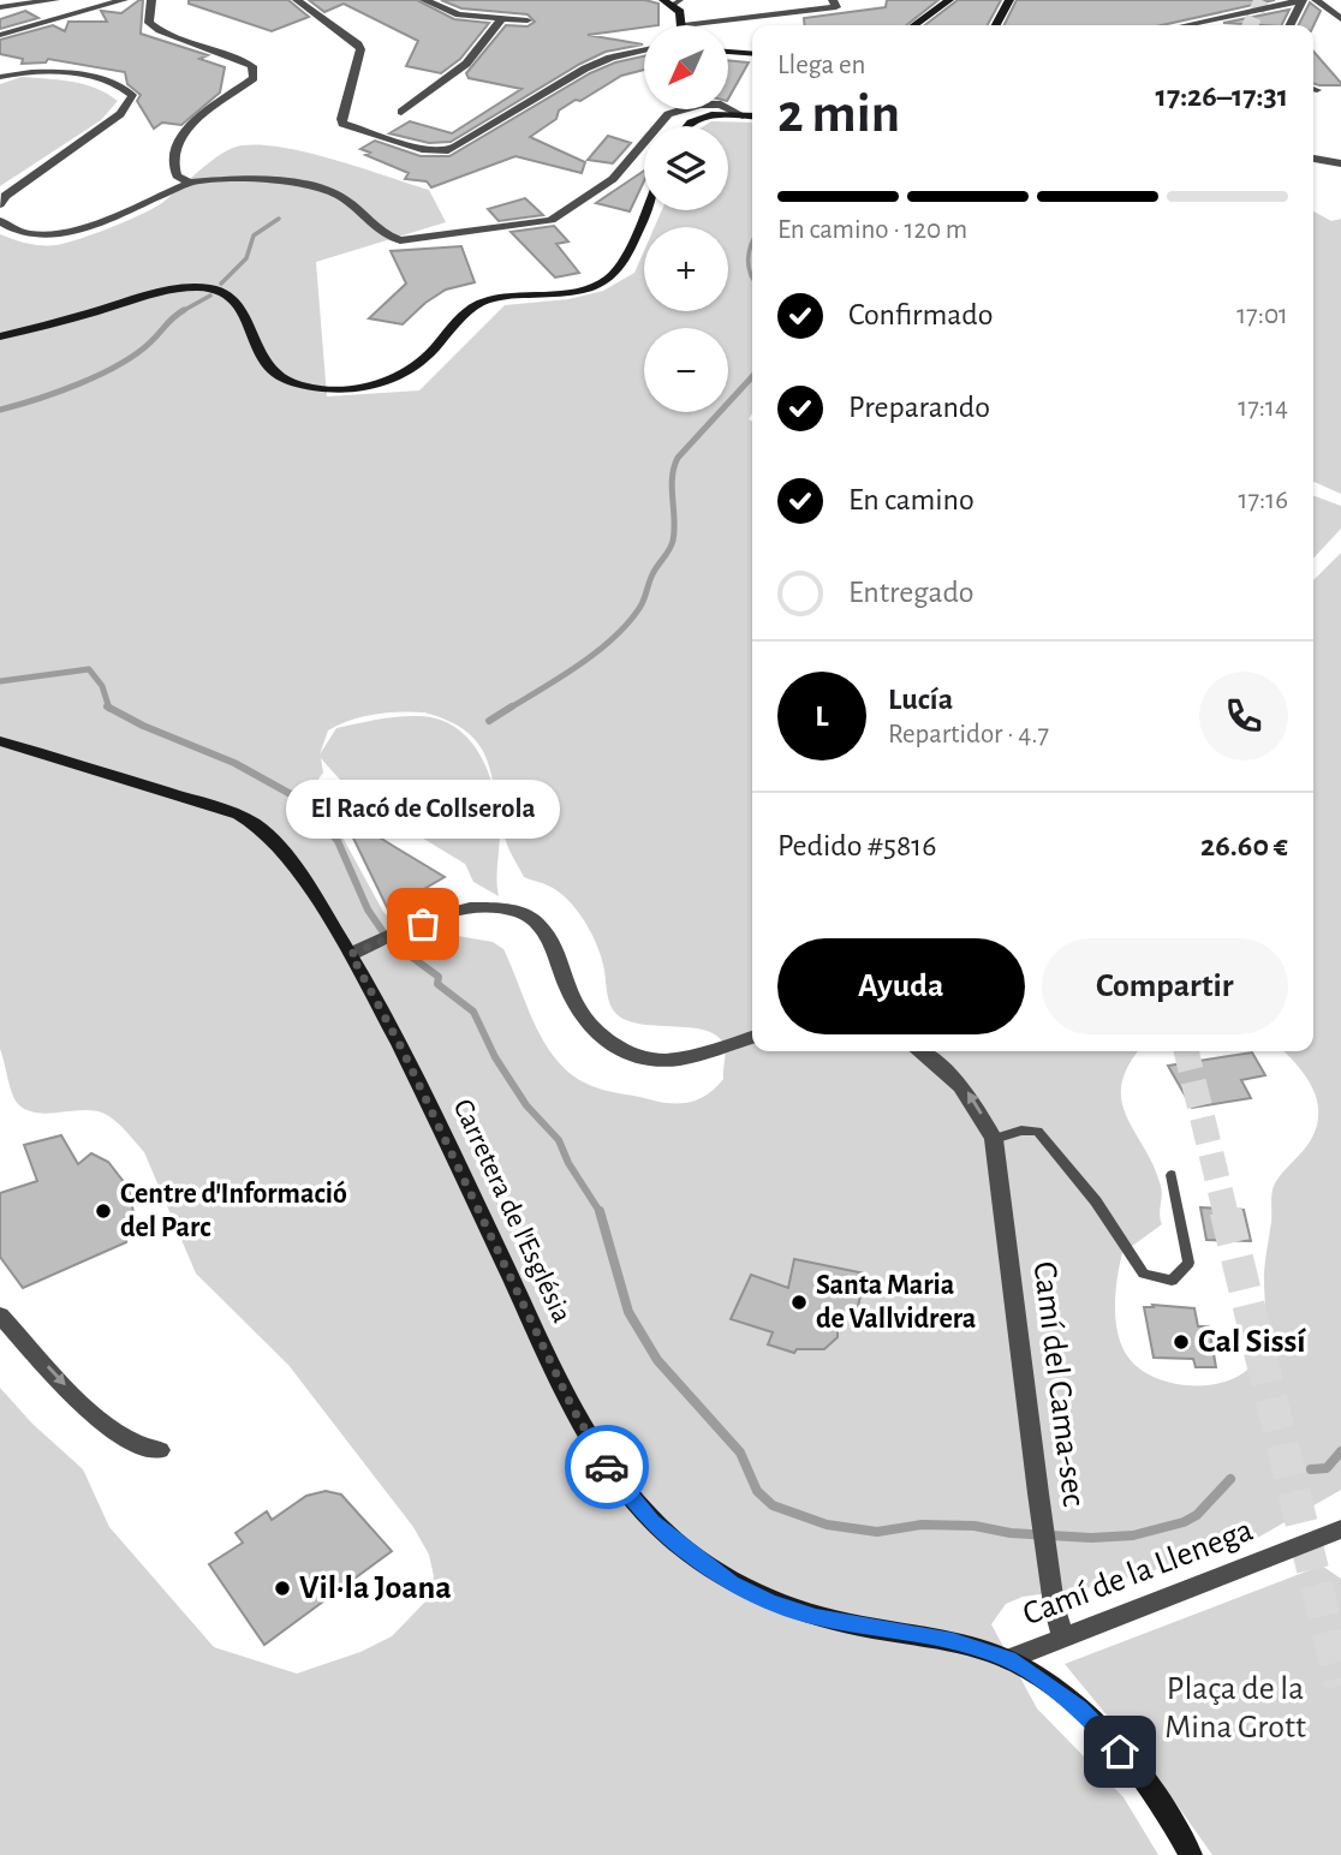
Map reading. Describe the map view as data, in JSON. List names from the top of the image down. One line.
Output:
{"streets":{"main road":["Carretera de l'Església"],"street":["Camí del Cama-sec","Camí de la Llenega"]},"crossings":[["Carretera de l'Església","Camí de la Llenega"],["Camí del Cama-sec","Camí de la Llenega"]],"parks":["Plaça de la Mina Grott"],"places":["El Racó de Collserola","Centre d'Informació del Parc","Santa Maria de Vallvidrera","Cal Sissí","Vil·la Joana"],"north":"bottom left","page":{"map_buttons":["+","−"],"heading":["2 min","Llega en","17:26–17:31"],"panel":["Lucía","Repartidor · 4.7","Pedido #5816","26.60 €"],"bar":"En camino · 120 m","list":[["Confirmado","17:01"],["Preparando","17:14"],["En camino","17:16"],"Entregado"],"round":"L","bubble":"El Racó de Collserola","buttons":["Ayuda","Compartir"]}}
